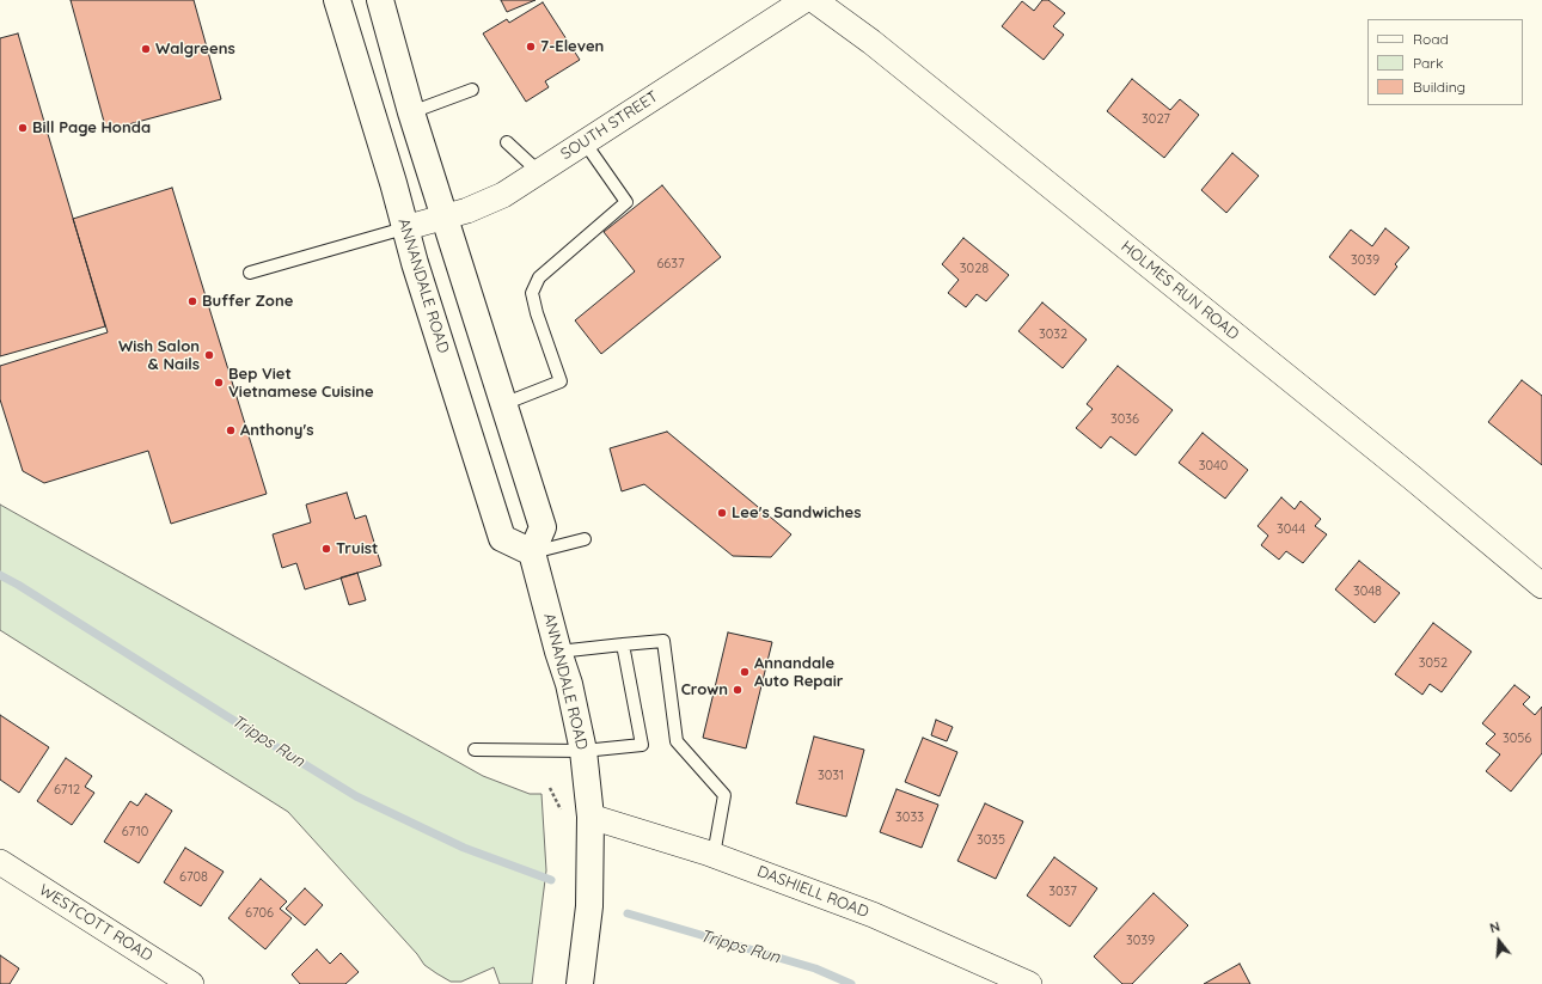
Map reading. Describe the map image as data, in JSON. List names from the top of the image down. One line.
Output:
{"streets":{"main road":["ANNANDALE ROAD"],"street":["SOUTH STREET","HOLMES RUN ROAD","DASHIELL ROAD","WESTCOTT ROAD"]},"crossings":[["SOUTH STREET","ANNANDALE ROAD"],["ANNANDALE ROAD","DASHIELL ROAD"]],"water":["Tripps Run"],"places":["7-Eleven","Walgreens","Bill Page Honda","Buffer Zone","Wish Salon & Nails","Bep Viet Vietnamese Cuisine","Anthony's","Lee's Sandwiches","Truist","Annandale Auto Repair","Crown"],"house_numbers":["3027","3039","6637","3028","3032","3036","3040","3044","3048","3052","3056","3031","6712","3033","6710","3035","6708","3037","6706","3039"],"legend":["Road","Park","Building"],"north":"top"}
